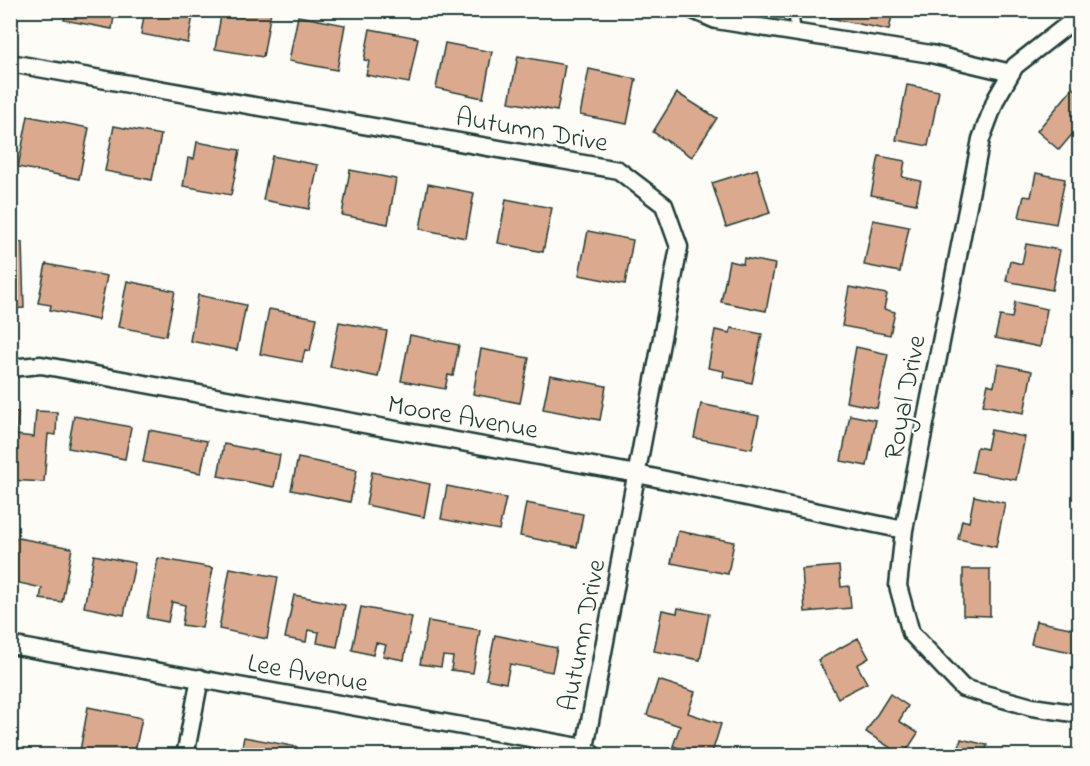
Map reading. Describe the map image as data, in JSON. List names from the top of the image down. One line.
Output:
{"streets":{"street":["Autumn Drive","Royal Drive","Moore Avenue","Lee Avenue"]},"crossings":[["Autumn Drive","Moore Avenue"],["Autumn Drive","Lee Avenue"],["Royal Drive","Moore Avenue"]]}
